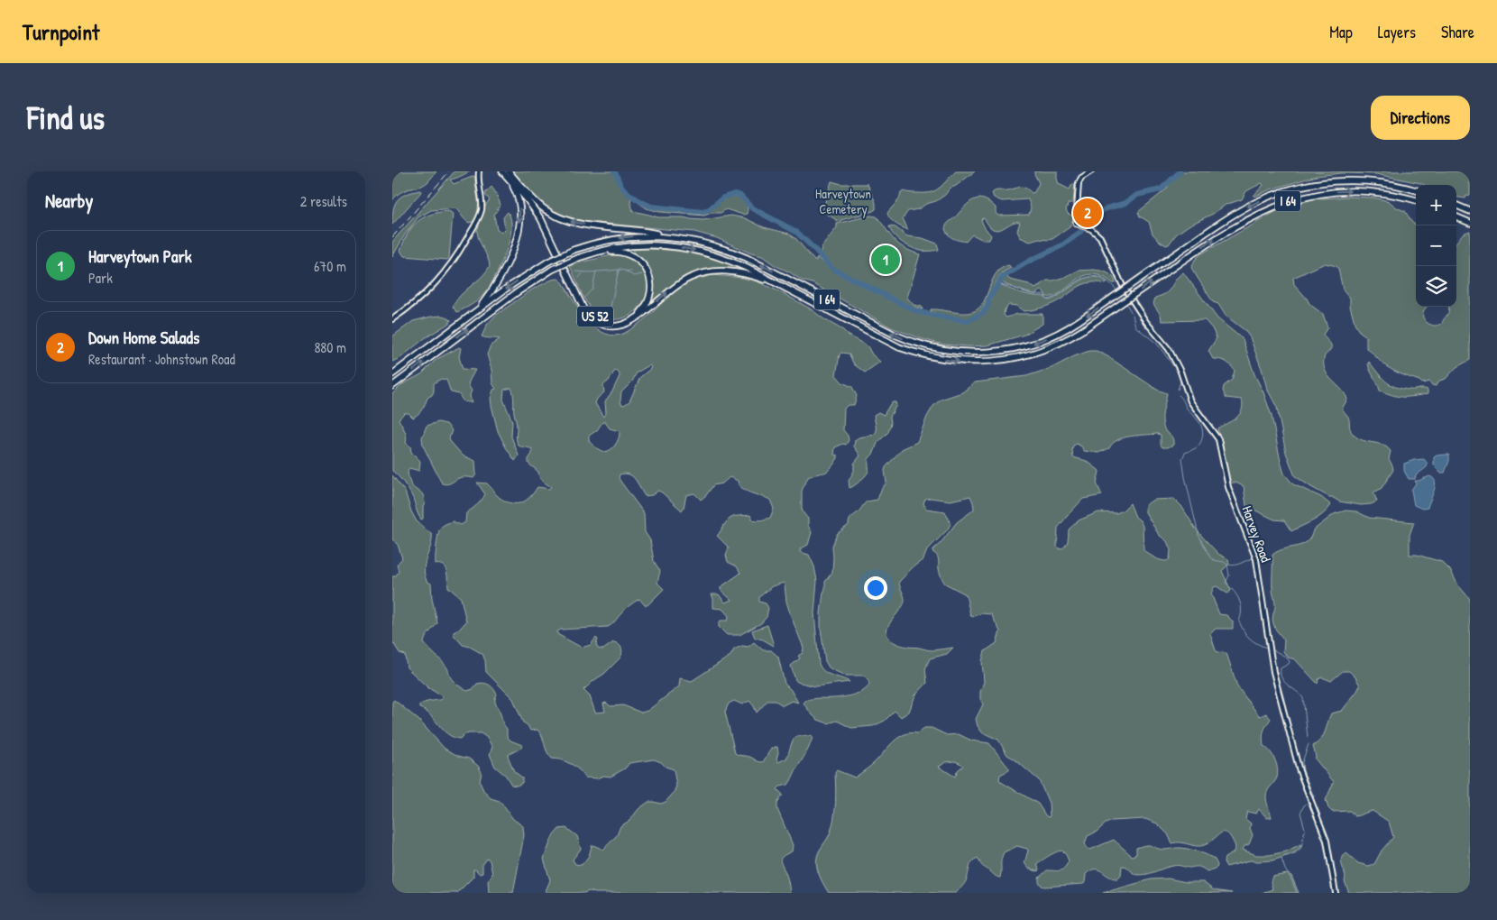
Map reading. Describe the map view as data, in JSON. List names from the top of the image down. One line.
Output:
{"streets":{"highway":["I 64","US 52"],"street":["Harvey Road"]},"crossings":[["I 64","US 52"]],"parks":["Harveytown Cemetery"],"page":{"header":"Turnpoint","nav":["Map","Layers","Share"],"buttons":"Directions","title":"Find us","heading":["Nearby","2 results"],"map_buttons":["+","−"],"pins":["2","1"],"list":[{"mark":"1","name":"Harveytown Park","note":"Park","value":"670 m"},{"mark":"2","name":"Down Home Salads","note":"Restaurant · Johnstown Road","value":"880 m"}]}}
